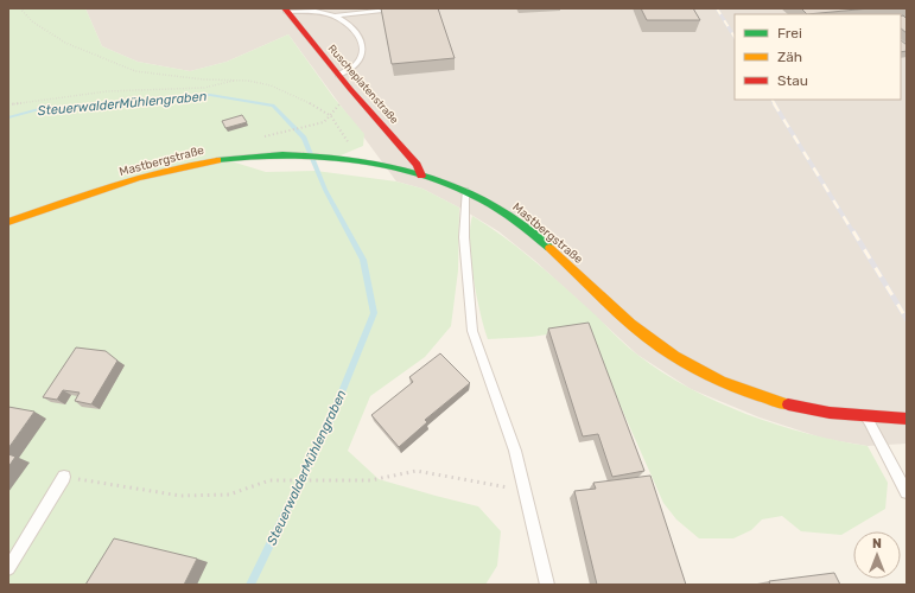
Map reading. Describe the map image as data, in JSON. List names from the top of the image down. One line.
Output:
{"streets":{"main road":["Ruscheplatenstraße","Mastbergstraße"]},"crossings":[["Ruscheplatenstraße","Mastbergstraße"]],"water":["SteuerwalderMühlengraben"],"legend":["Frei","Zäh","Stau"],"north":"top"}
